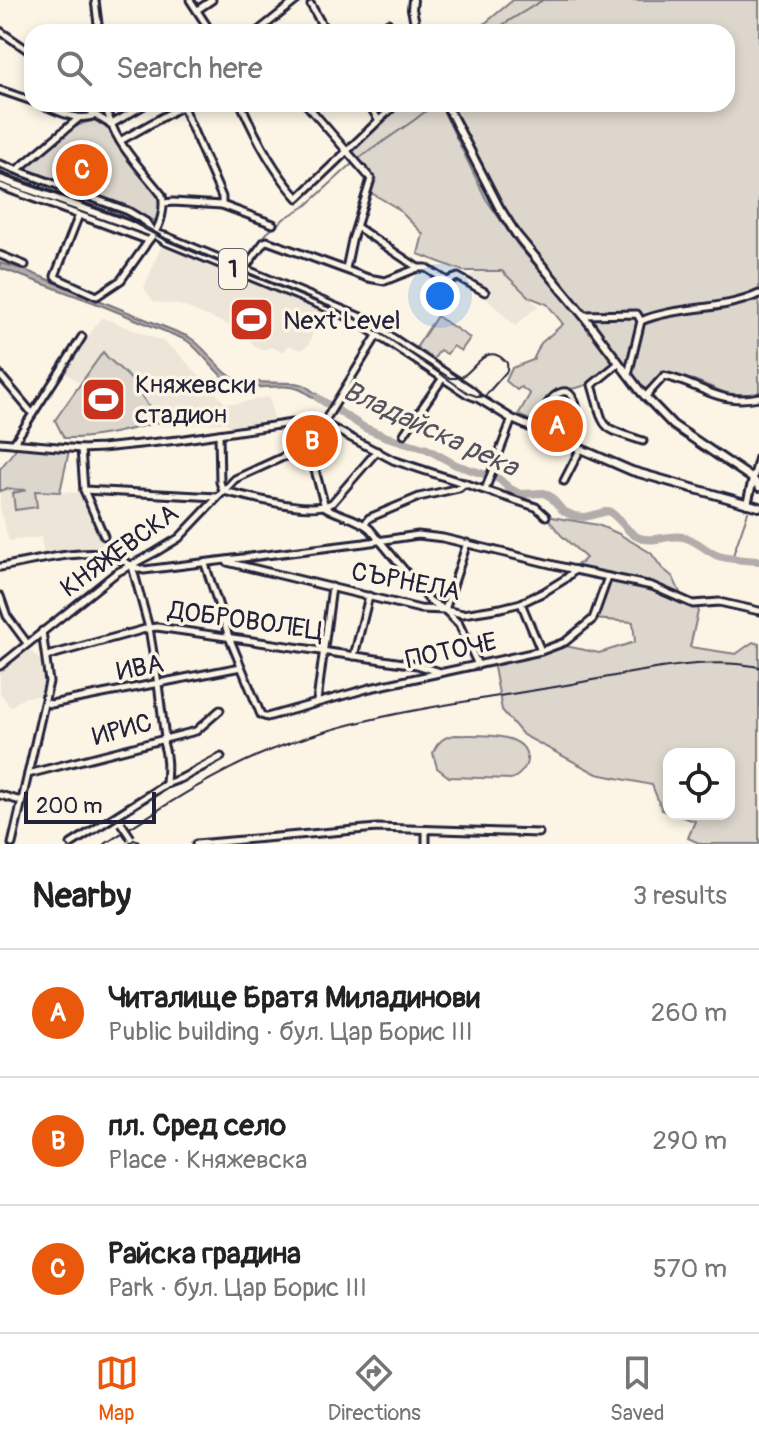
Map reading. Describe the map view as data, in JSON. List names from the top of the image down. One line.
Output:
{"streets":{"main road":["1"],"street":["КНЯЖЕВСКА","СЪРНЕЛА","ДОБРОВОЛЕЦ","ПОТОЧЕ","ИВА","ИРИС"]},"crossings":[["ДОБРОВОЛЕЦ","ПОТОЧЕ"],["ПОТОЧЕ","ИВА"]],"water":["Владайска река"],"places":{"sports":["Next Level","Княжевски стадион"]},"scale_bar":"200 m","page":{"search":"Search here","pins":["C","A","B"],"scale":"200 m","heading":["Nearby","3 results"],"list":[{"mark":"A","name":"Читалище Братя Миладинови","note":"Public building · бул. Цар Борис III","value":"260 m"},{"mark":"B","name":"пл. Сред село","note":"Place · Княжевска","value":"290 m"},{"mark":"C","name":"Райска градина","note":"Park · бул. Цар Борис III","value":"570 m"}],"nav":["Map","Directions","Saved"]}}
